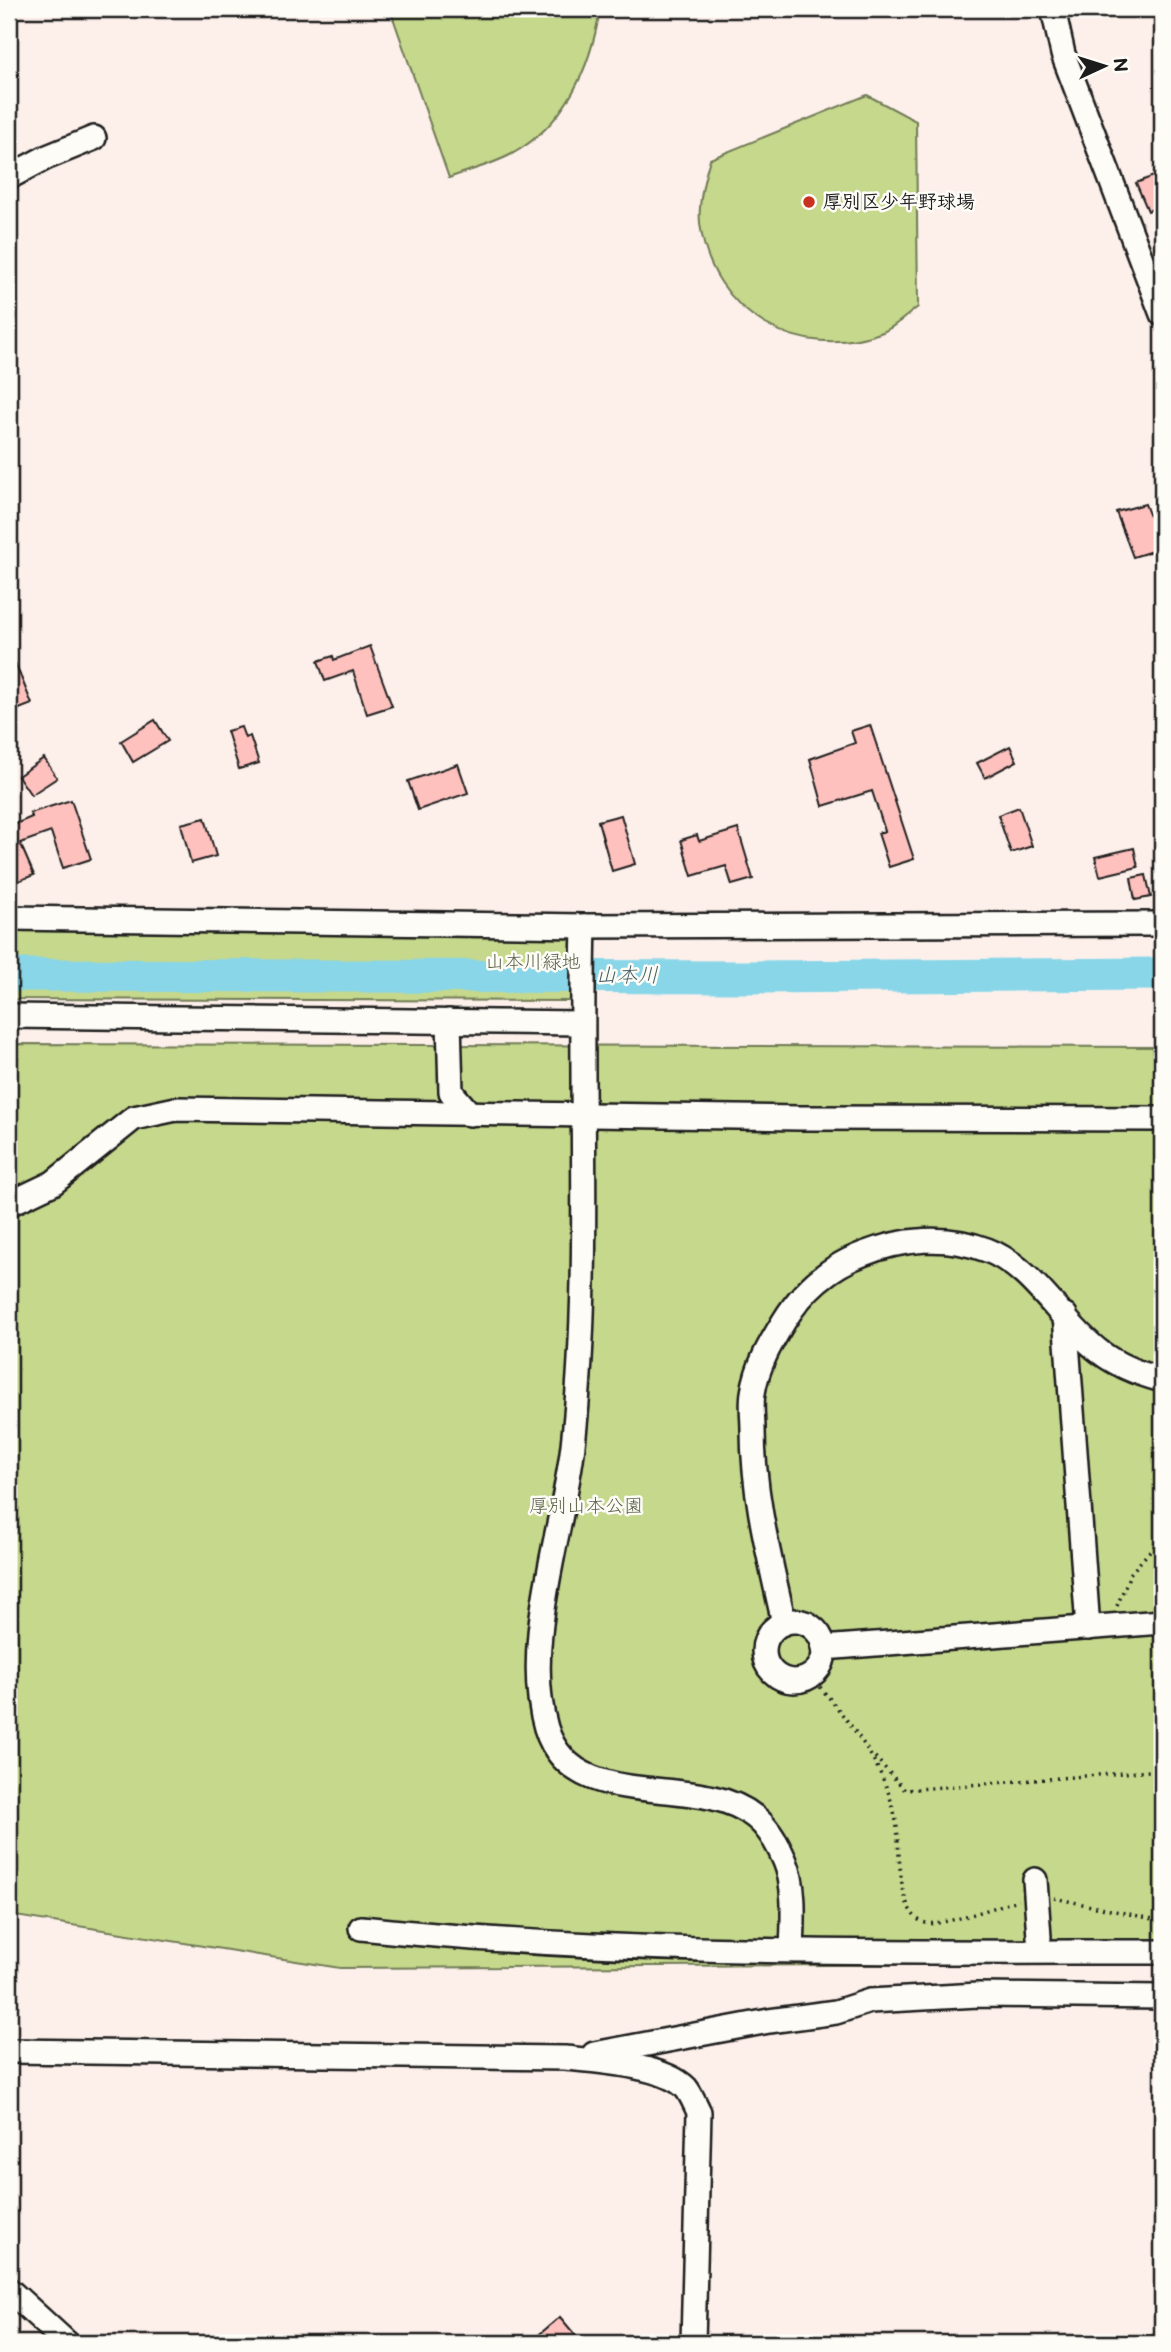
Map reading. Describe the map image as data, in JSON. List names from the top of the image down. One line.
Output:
{"water":["山本川"],"parks":["山本川緑地","厚別山本公園"],"places":["厚別区少年野球場"],"north":"right"}
